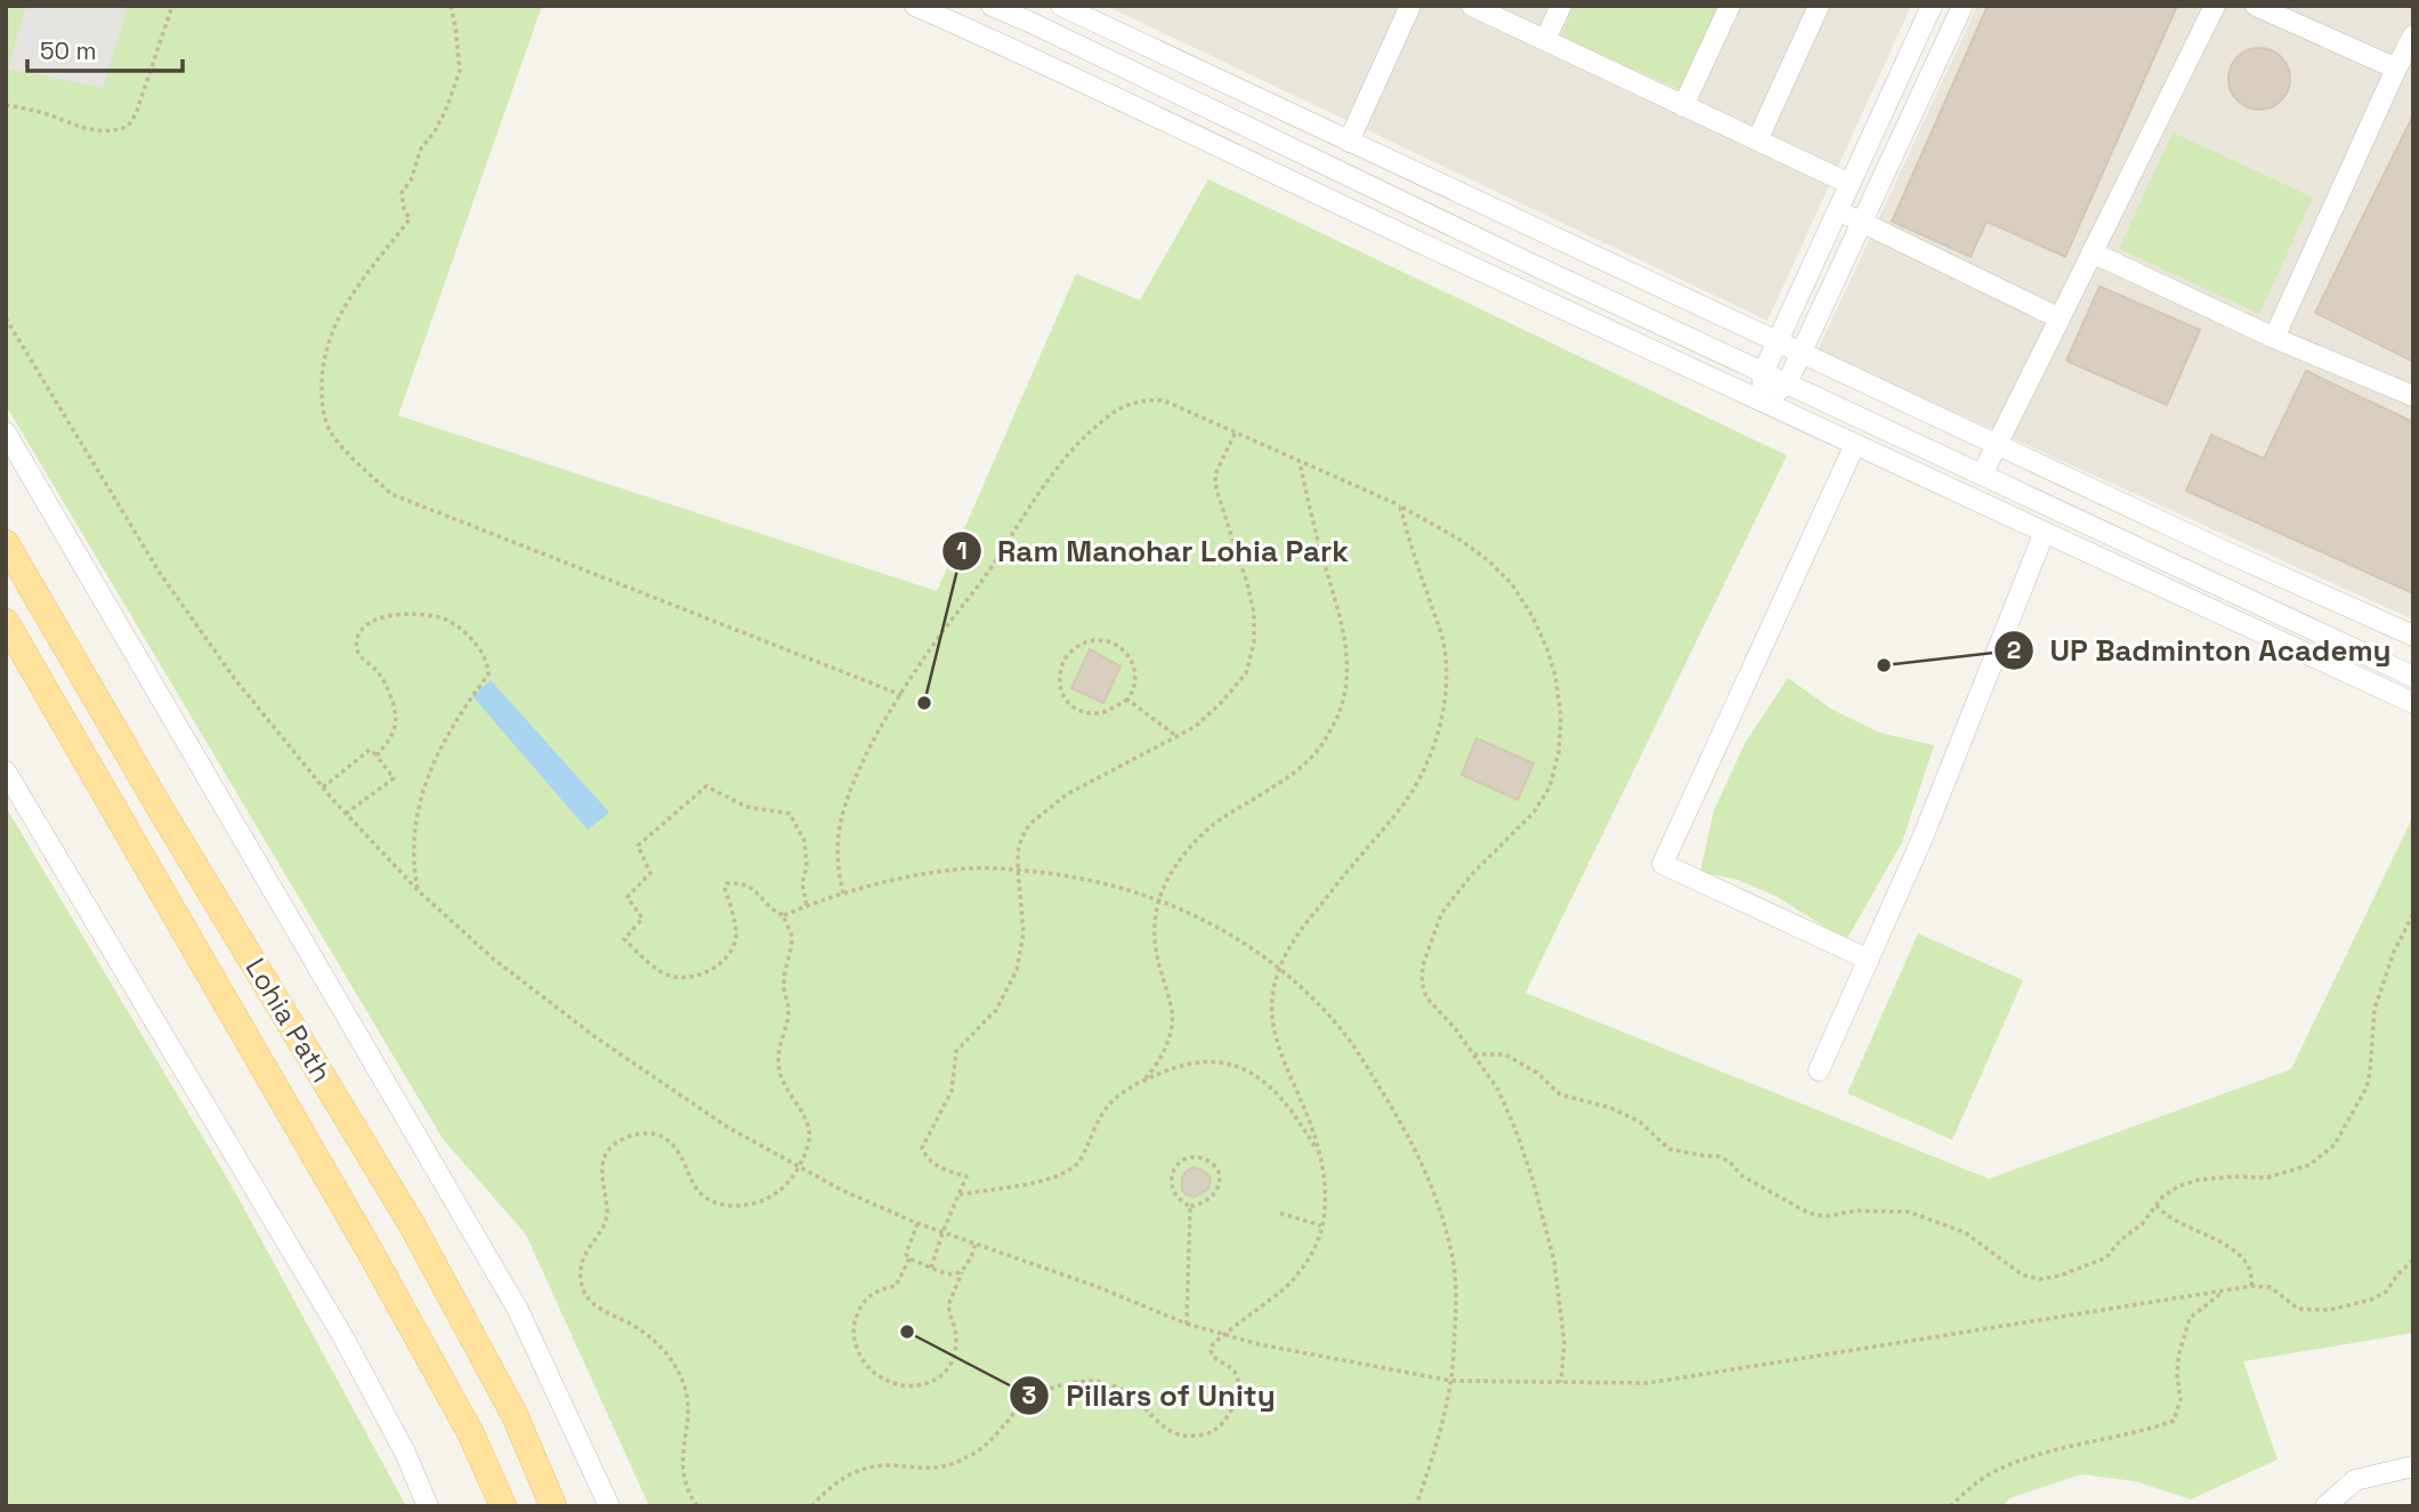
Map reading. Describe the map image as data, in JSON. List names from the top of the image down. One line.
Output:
{"streets":{"main road":["Lohia Path"]},"places":["UP Badminton Academy","Ram Manohar Lohia Park","Pillars of Unity"],"scale_bar":"50 m"}
